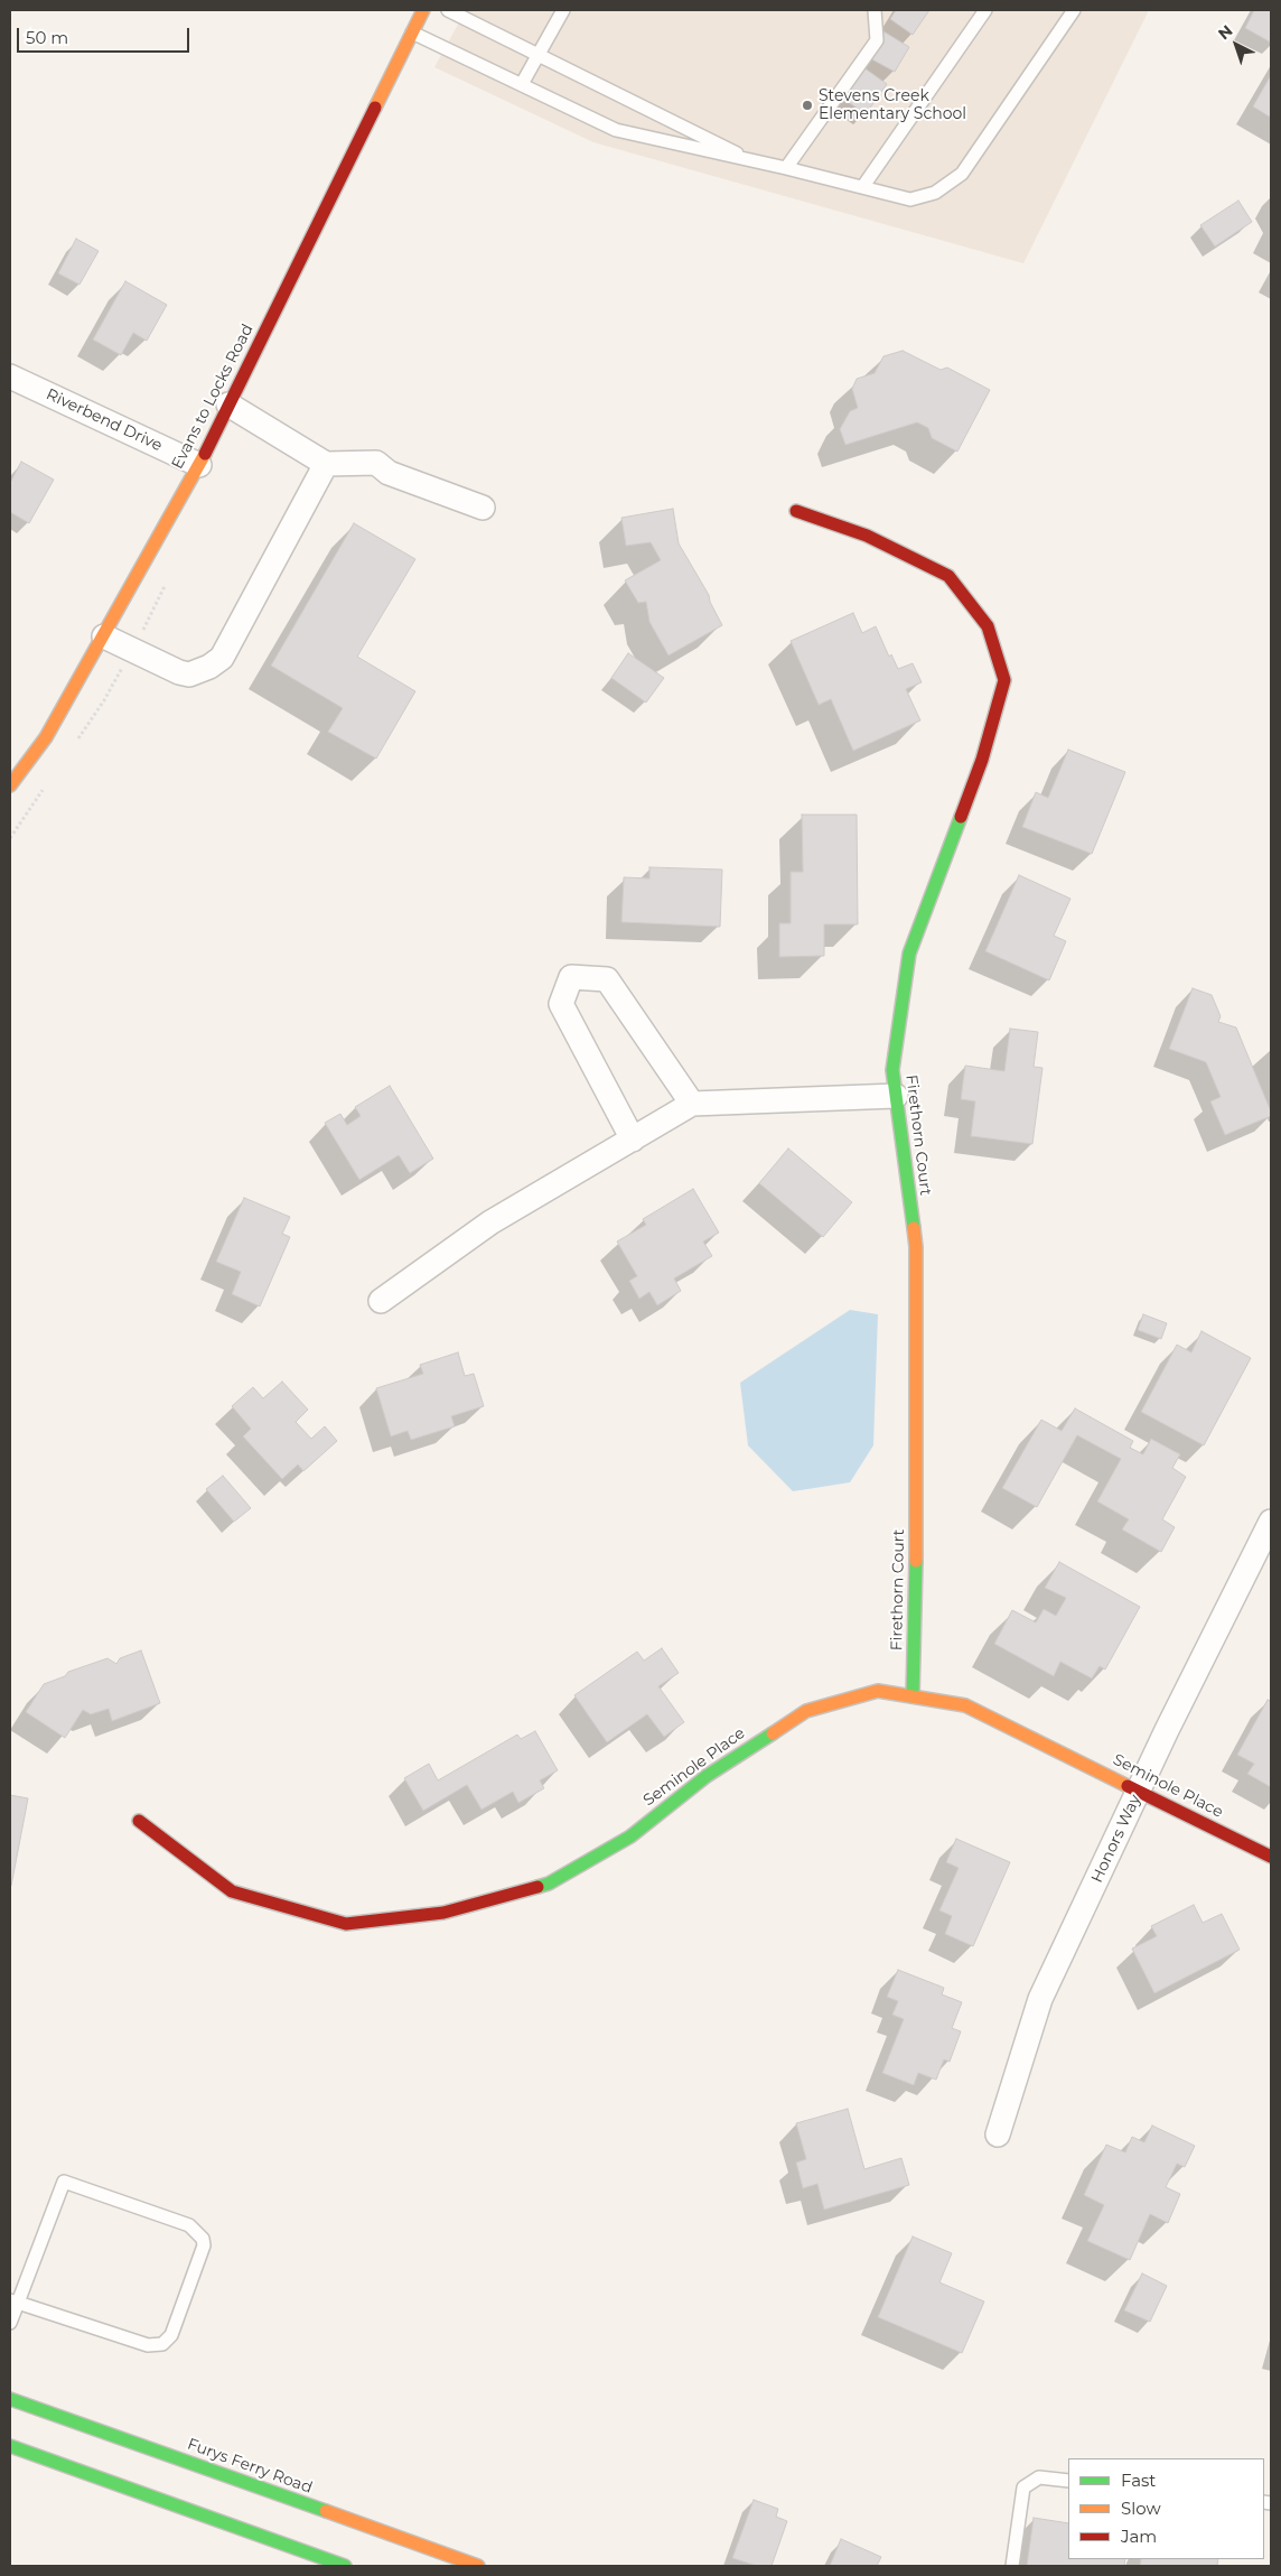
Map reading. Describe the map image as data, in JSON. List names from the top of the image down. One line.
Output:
{"streets":{"street":["Evans to Locks Road","Riverbend Drive","Firethorn Court","Seminole Place","Honors Way","Furys Ferry Road"]},"crossings":[["Evans to Locks Road","Riverbend Drive"],["Firethorn Court","Seminole Place"],["Seminole Place","Honors Way"]],"places":["Stevens Creek Elementary School"],"legend":["Fast","Slow","Jam"],"scale_bar":"50 m","north":"top left"}
